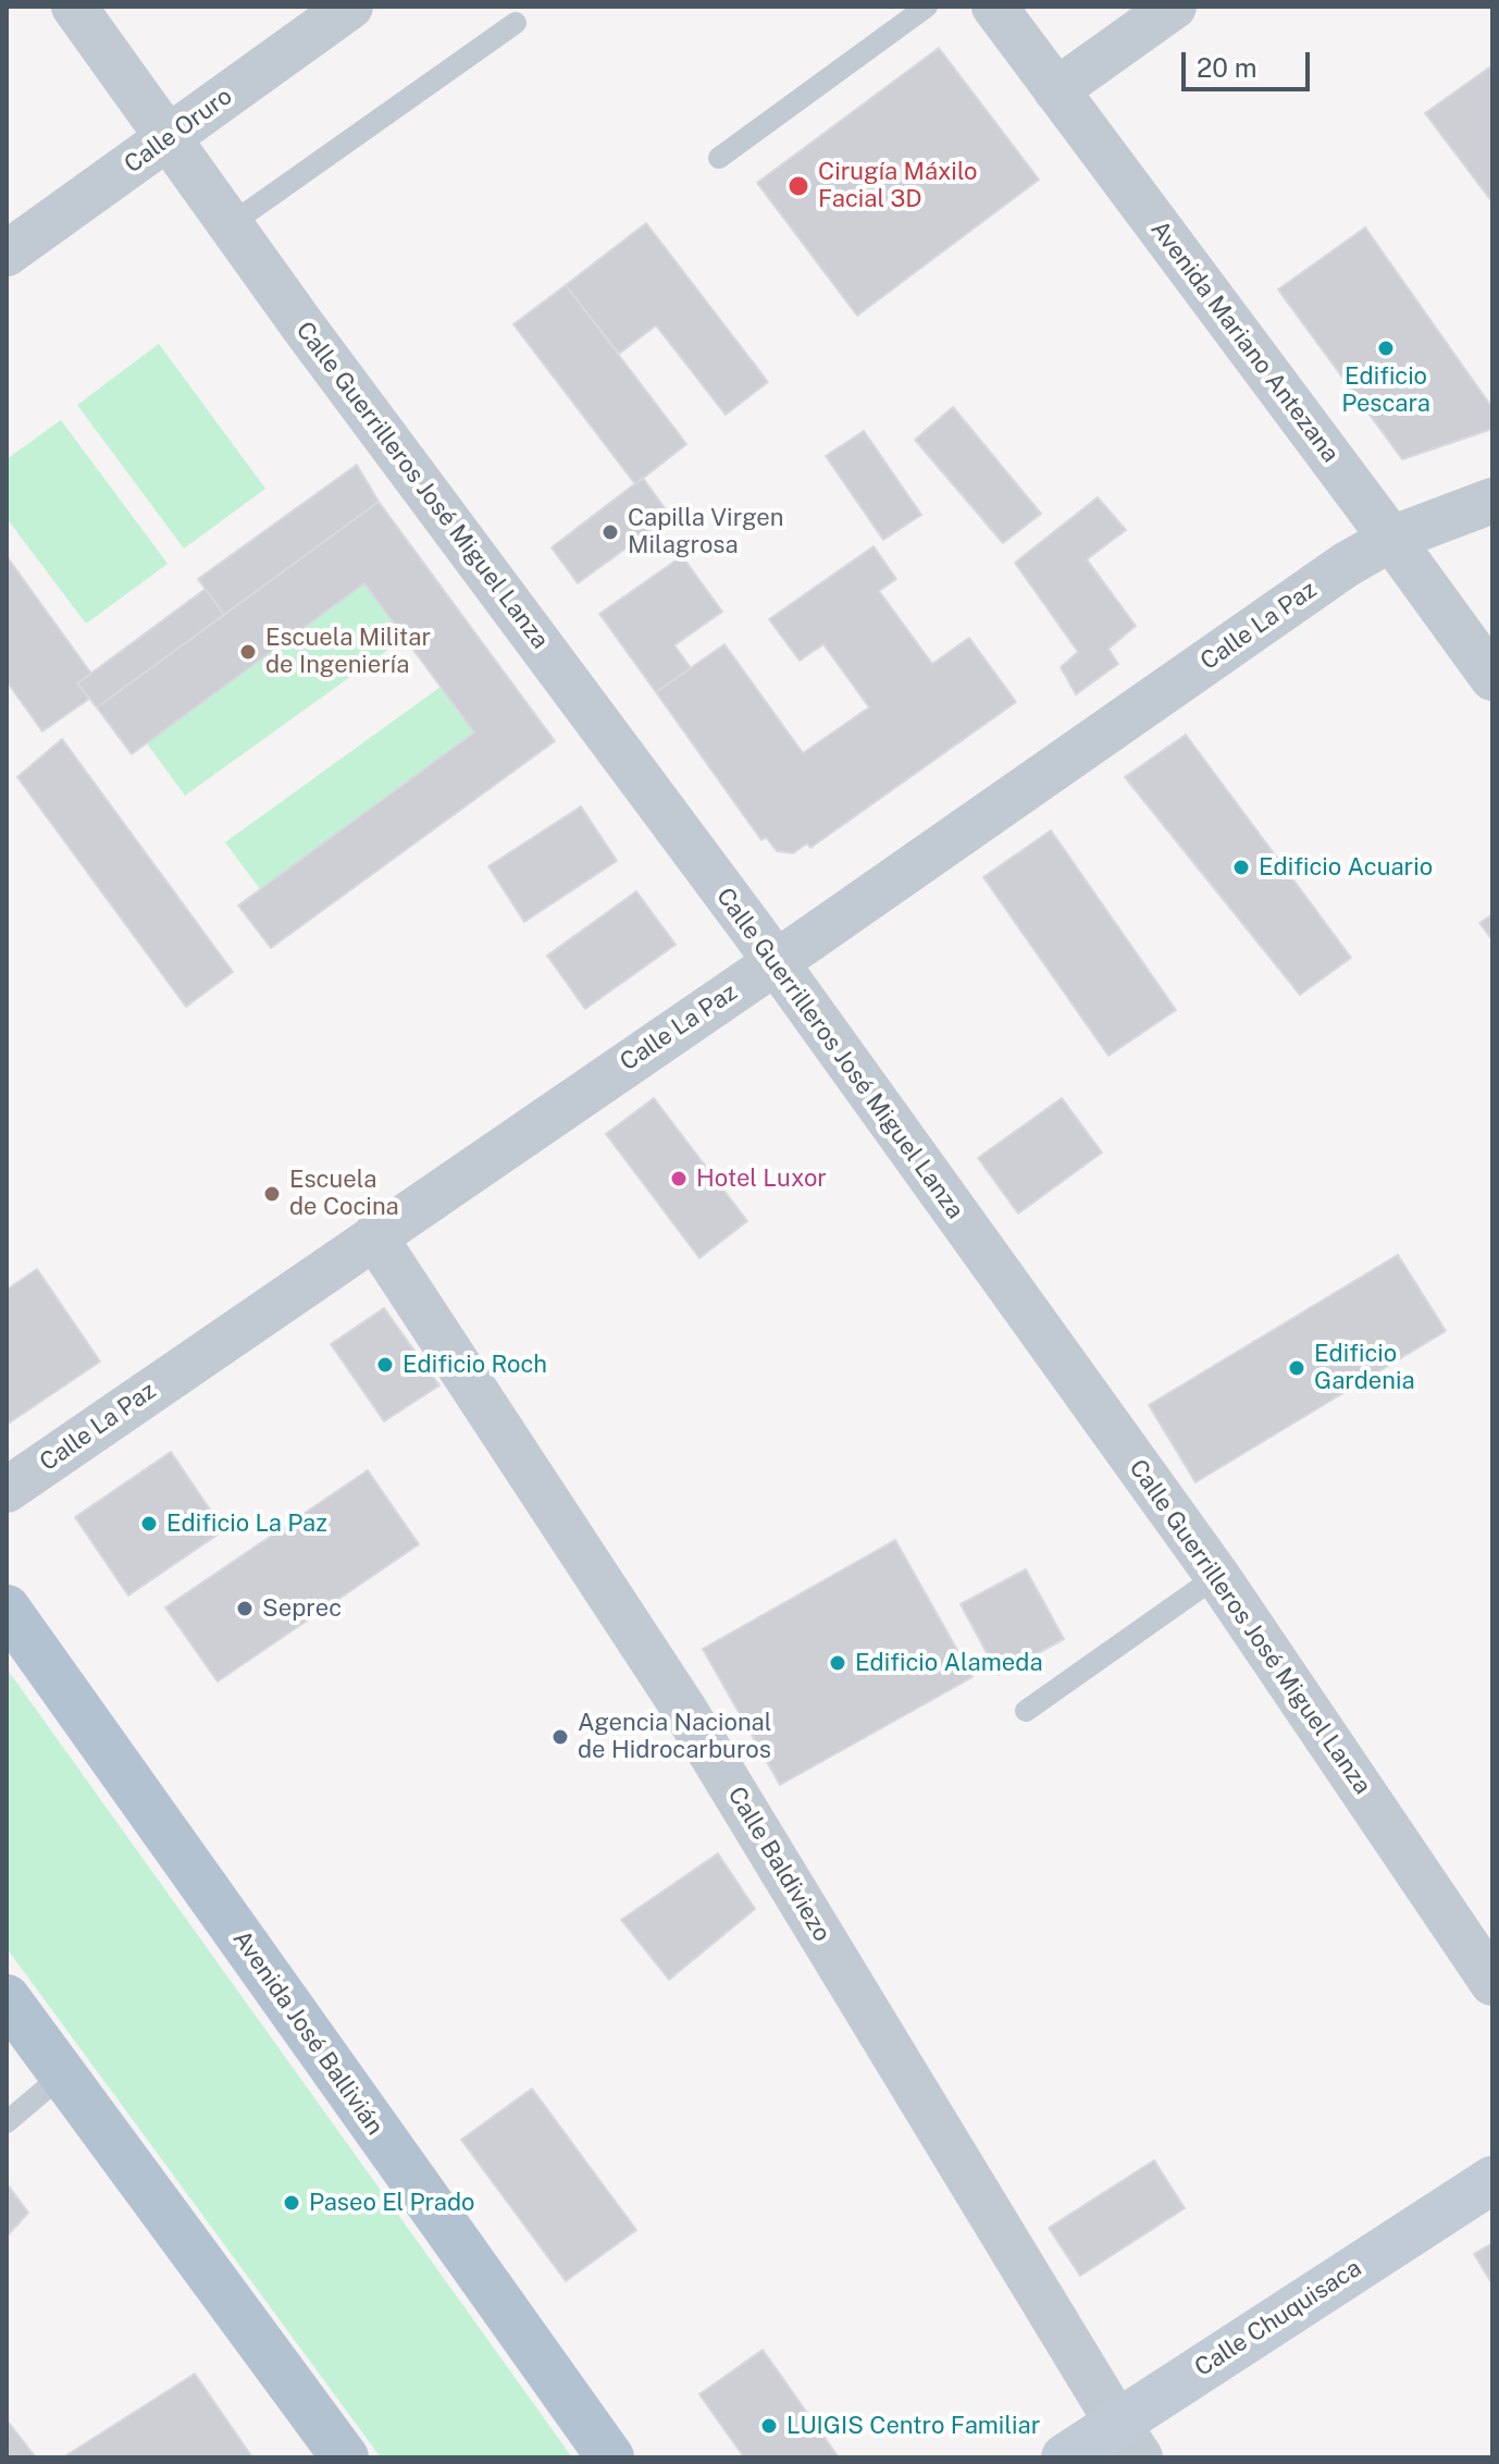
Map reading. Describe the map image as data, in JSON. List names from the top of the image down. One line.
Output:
{"streets":{"main road":["Avenida José Ballivián","Calle Chuquisaca"],"street":["Calle Oruro","Avenida Mariano Antezana","Calle Guerrilleros José Miguel Lanza","Calle La Paz","Calle Baldiviezo"]},"crossings":[["Calle Oruro","Calle Guerrilleros José Miguel Lanza"],["Avenida Mariano Antezana","Calle La Paz"],["Calle Guerrilleros José Miguel Lanza","Calle La Paz"],["Calle La Paz","Calle Baldiviezo"],["Calle Baldiviezo","Calle Chuquisaca"]],"places":["Cirugía Máxilo Facial 3D","Edificio Pescara","Capilla Virgen Milagrosa","Escuela Militar de Ingeniería","Edificio Acuario","Hotel Luxor","Escuela de Cocina","Edificio Roch","Edificio Gardenia","Edificio La Paz","Seprec","Edificio Alameda","Agencia Nacional de Hidrocarburos","Paseo El Prado","LUIGIS Centro Familiar"],"scale_bar":"20 m"}
